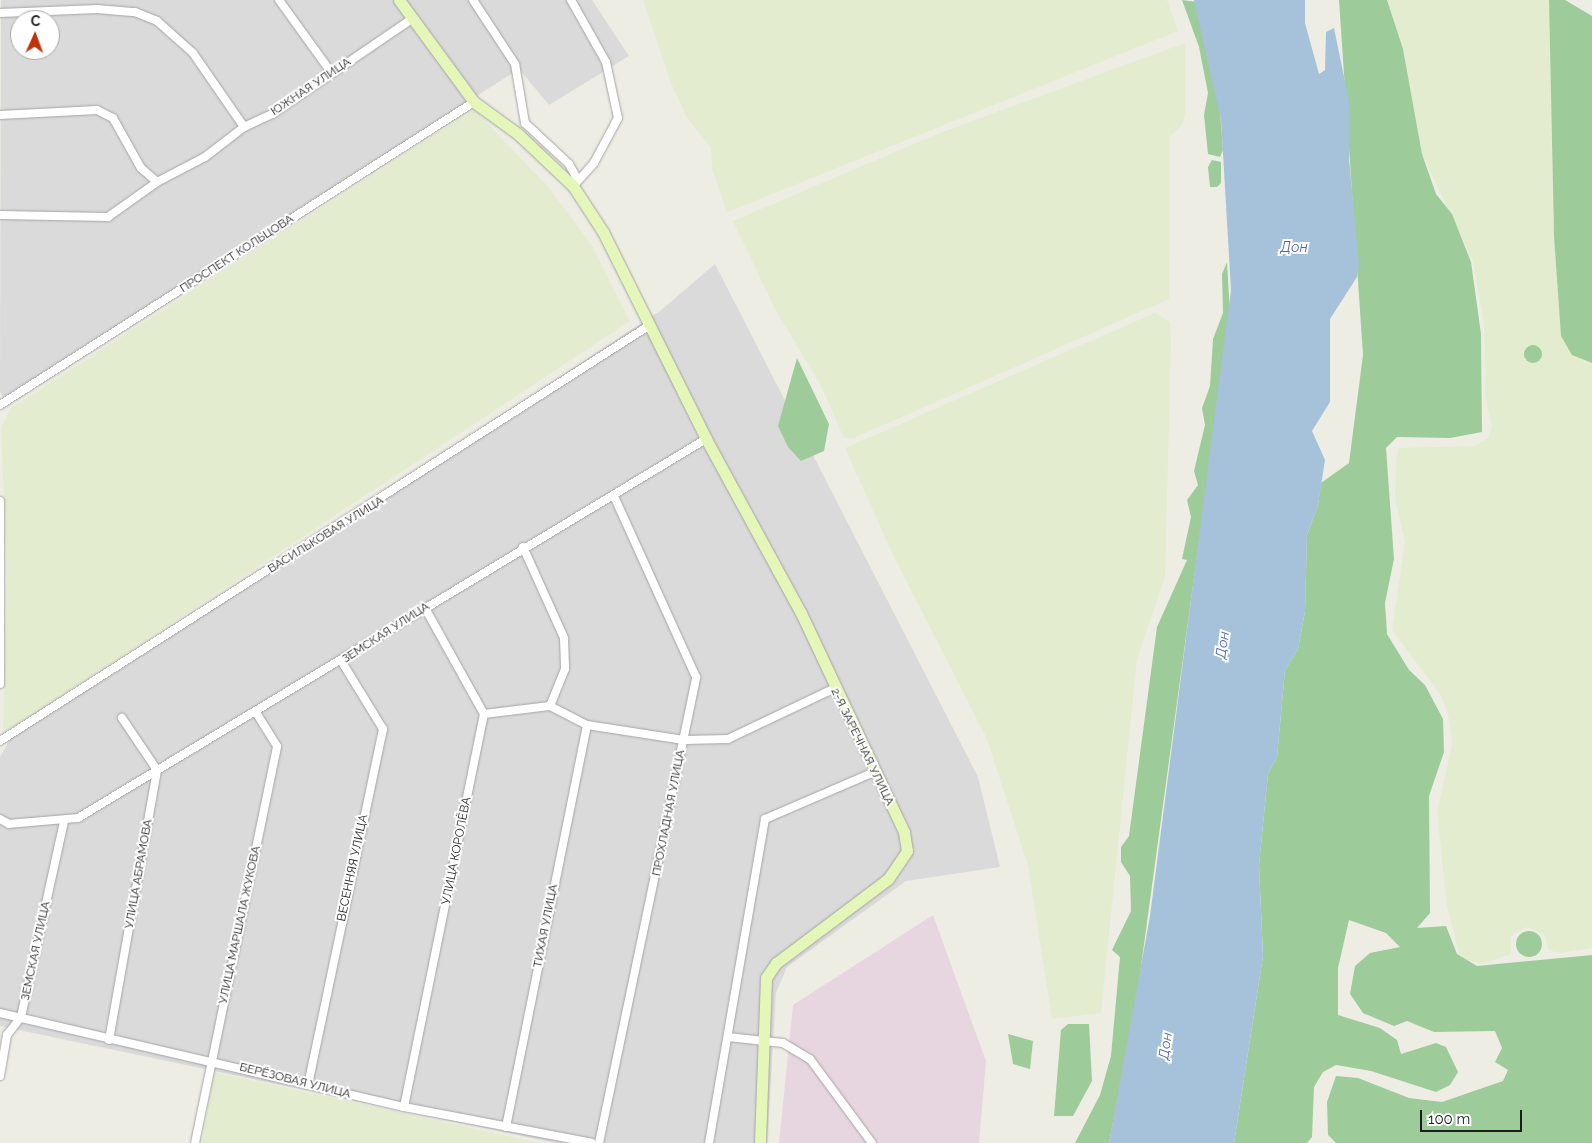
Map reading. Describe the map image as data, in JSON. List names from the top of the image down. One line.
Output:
{"streets":{"street":["ЮЖНАЯ УЛИЦА","ПРОСПЕКТ КОЛЬЦОВА","ВАСИЛЬКОВАЯ УЛИЦА","ЗЕМСКАЯ УЛИЦА","2-Я ЗАРЕЧНАЯ УЛИЦА","ПРОХЛАДНАЯ УЛИЦА","УЛИЦА КОРОЛЁВА","ВЕСЕННЯЯ УЛИЦА","УЛИЦА АБРАМОВА","УЛИЦА МАРШАЛА ЖУКОВА","ТИХАЯ УЛИЦА","БЕРЁЗОВАЯ УЛИЦА"]},"crossings":[["ЮЖНАЯ УЛИЦА","2-Я ЗАРЕЧНАЯ УЛИЦА"],["ПРОСПЕКТ КОЛЬЦОВА","2-Я ЗАРЕЧНАЯ УЛИЦА"],["ВАСИЛЬКОВАЯ УЛИЦА","2-Я ЗАРЕЧНАЯ УЛИЦА"],["ЗЕМСКАЯ УЛИЦА","2-Я ЗАРЕЧНАЯ УЛИЦА"],["ЗЕМСКАЯ УЛИЦА","ПРОХЛАДНАЯ УЛИЦА"],["ЗЕМСКАЯ УЛИЦА","ВЕСЕННЯЯ УЛИЦА"],["ЗЕМСКАЯ УЛИЦА","УЛИЦА АБРАМОВА"],["ЗЕМСКАЯ УЛИЦА","УЛИЦА МАРШАЛА ЖУКОВА"],["ЗЕМСКАЯ УЛИЦА","БЕРЁЗОВАЯ УЛИЦА"],["УЛИЦА КОРОЛЁВА","БЕРЁЗОВАЯ УЛИЦА"],["ВЕСЕННЯЯ УЛИЦА","БЕРЁЗОВАЯ УЛИЦА"],["УЛИЦА АБРАМОВА","БЕРЁЗОВАЯ УЛИЦА"],["УЛИЦА МАРШАЛА ЖУКОВА","БЕРЁЗОВАЯ УЛИЦА"],["ТИХАЯ УЛИЦА","БЕРЁЗОВАЯ УЛИЦА"]],"water":["Дон"],"scale_bar":"100 m","north":"top"}
